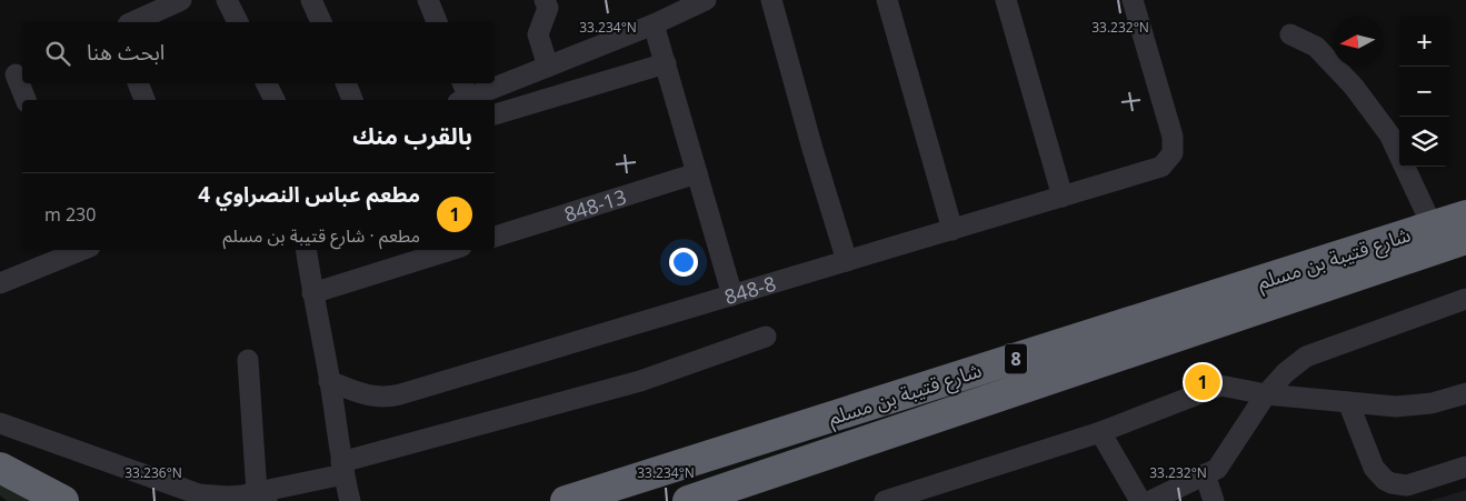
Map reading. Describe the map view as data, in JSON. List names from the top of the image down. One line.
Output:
{"streets":{"highway":["شارع قتيبة بن مسلم","8"],"street":["848-13","848-8"]},"north":"left","page":{"map_buttons":["+","−"],"search":"ابحث هنا","heading":"بالقرب منك","list":[{"mark":"1","name":"مطعم عباس النصراوي 4","note":"مطعم · شارع قتيبة بن مسلم","value":"230 m"}],"pins":"1"},"coordinates":["33.234°N","33.232°N","33.236°N"]}
